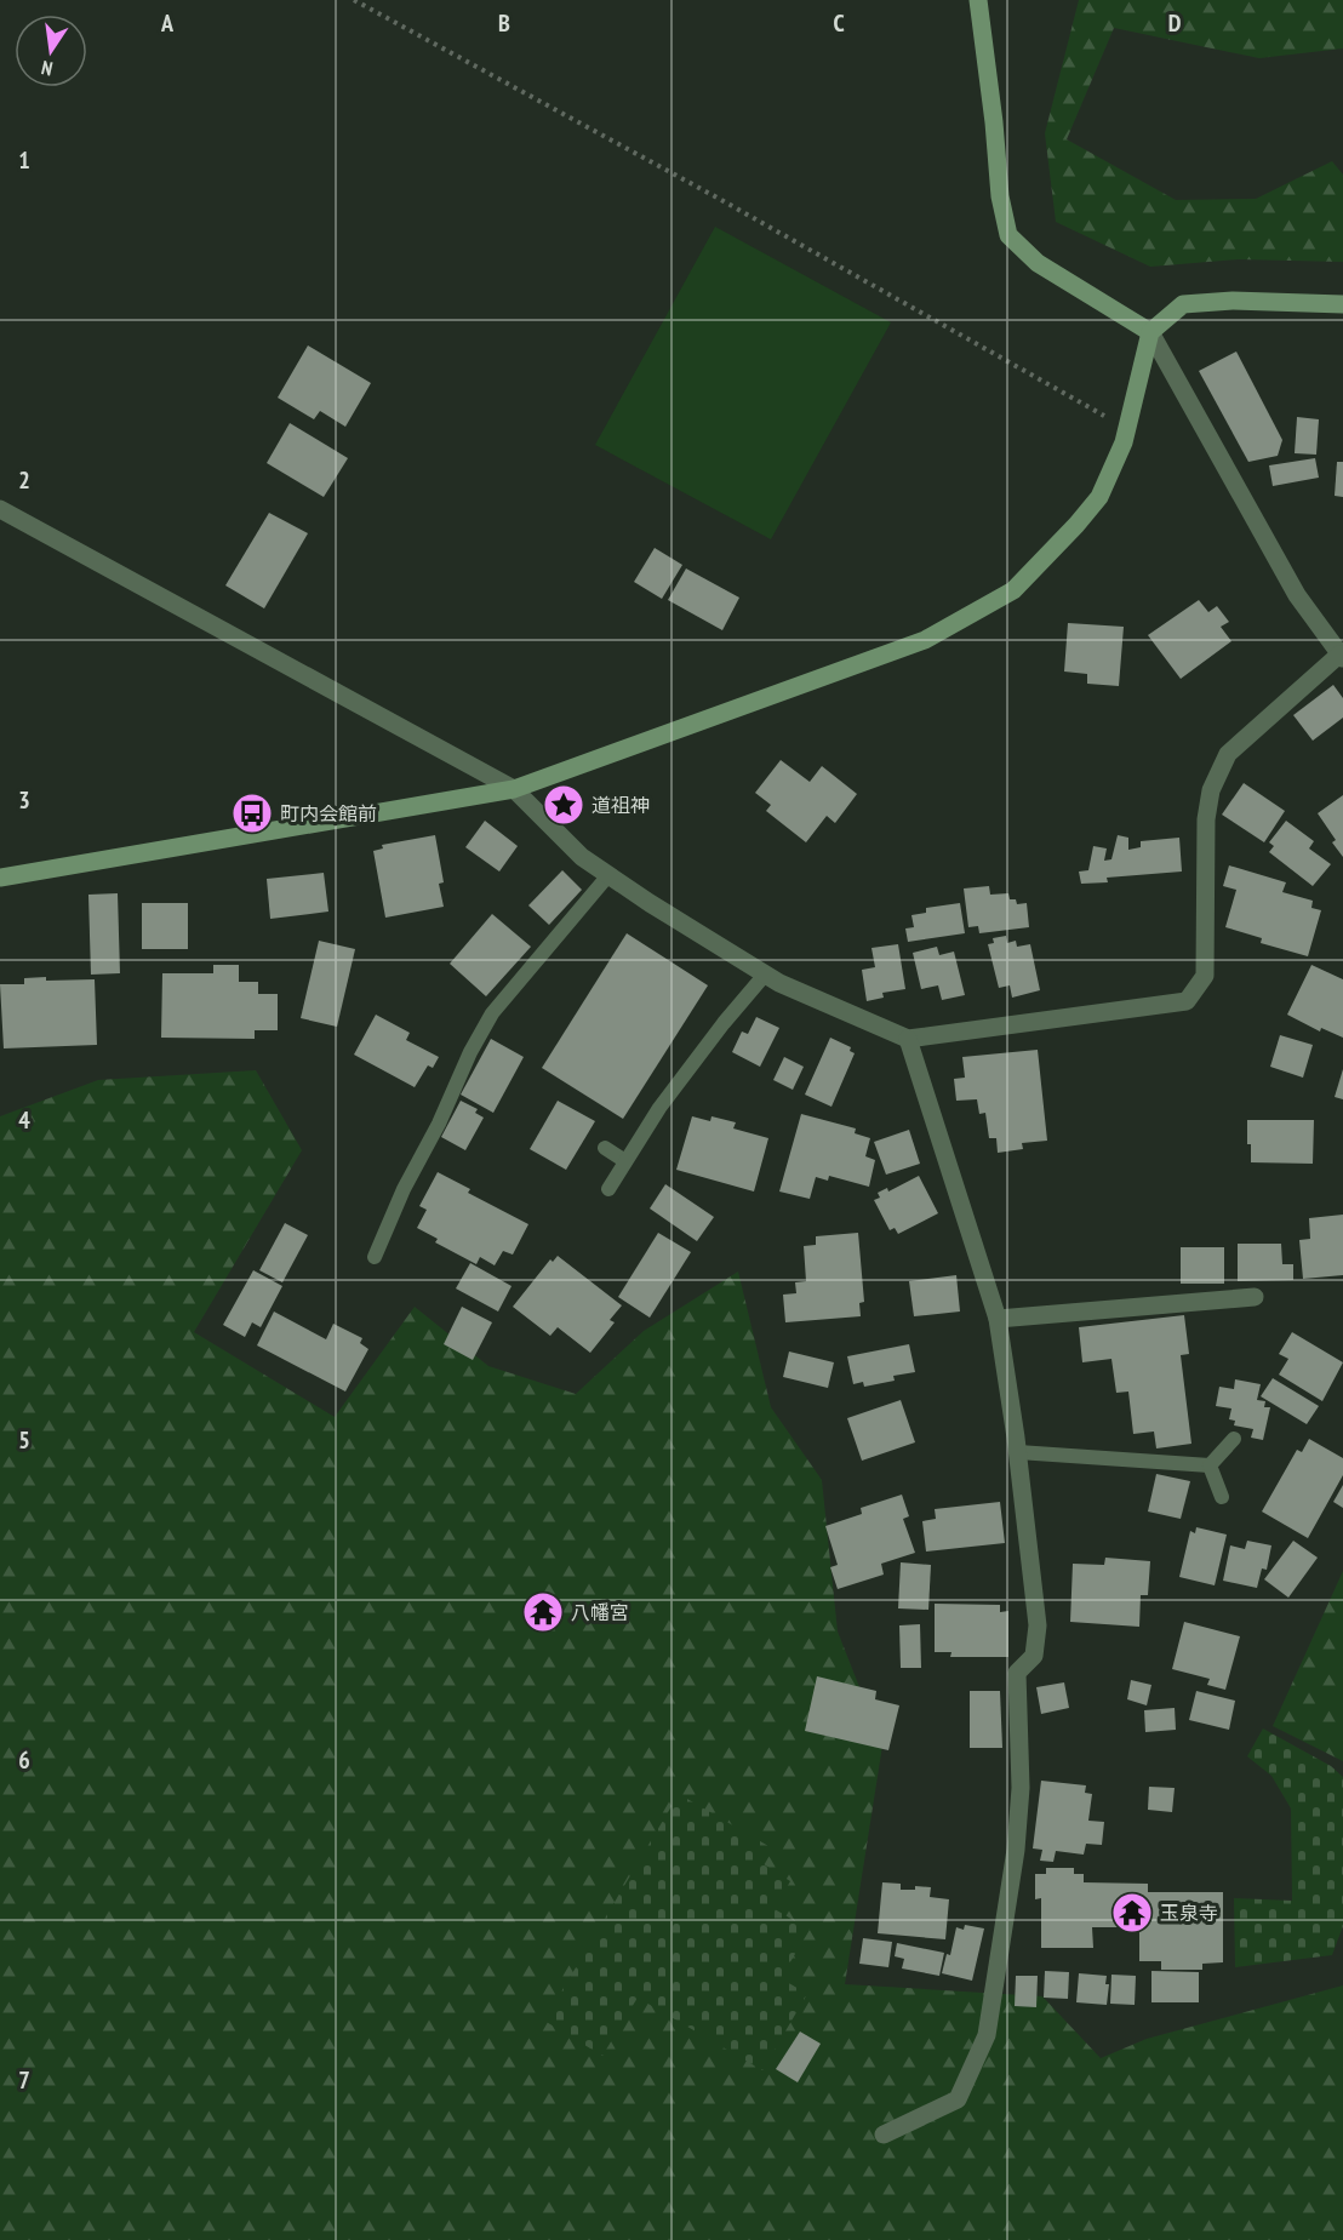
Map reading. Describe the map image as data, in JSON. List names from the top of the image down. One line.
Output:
{"places":{"place":["道祖神"],"bus stop":["町内会館前"],"temple":["八幡宮","玉泉寺"]},"north":"bottom","grid":{"columns":["A","B","C","D"],"rows":["1","2","3","4","5","6","7"]}}
